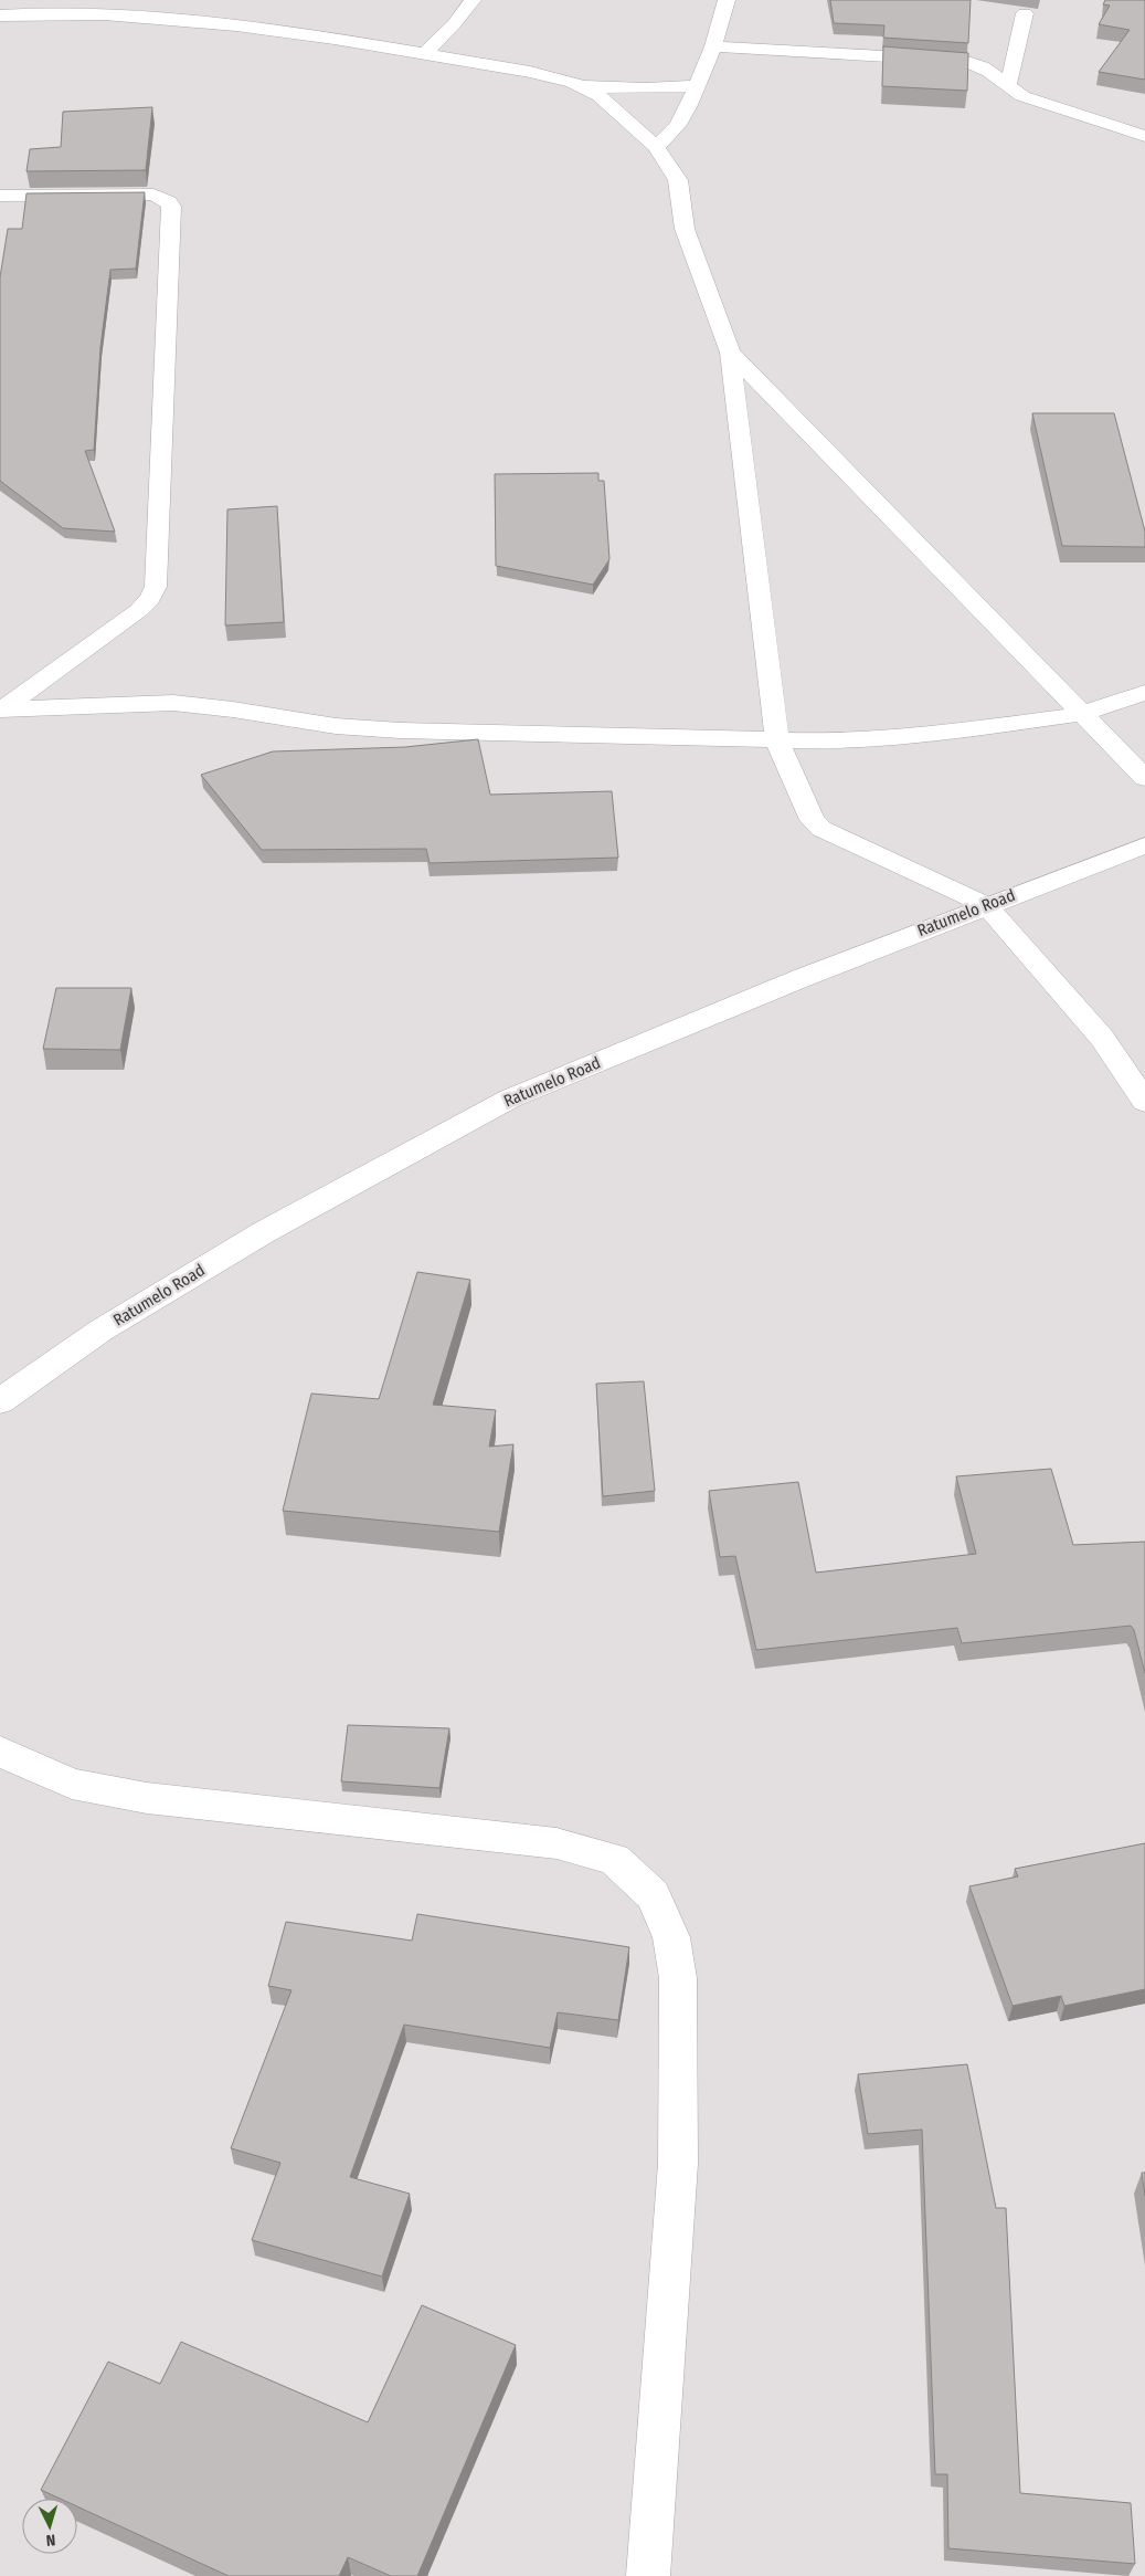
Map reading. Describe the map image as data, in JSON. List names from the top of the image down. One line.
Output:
{"streets":{"street":["Ratumelo Road"]},"north":"bottom"}
